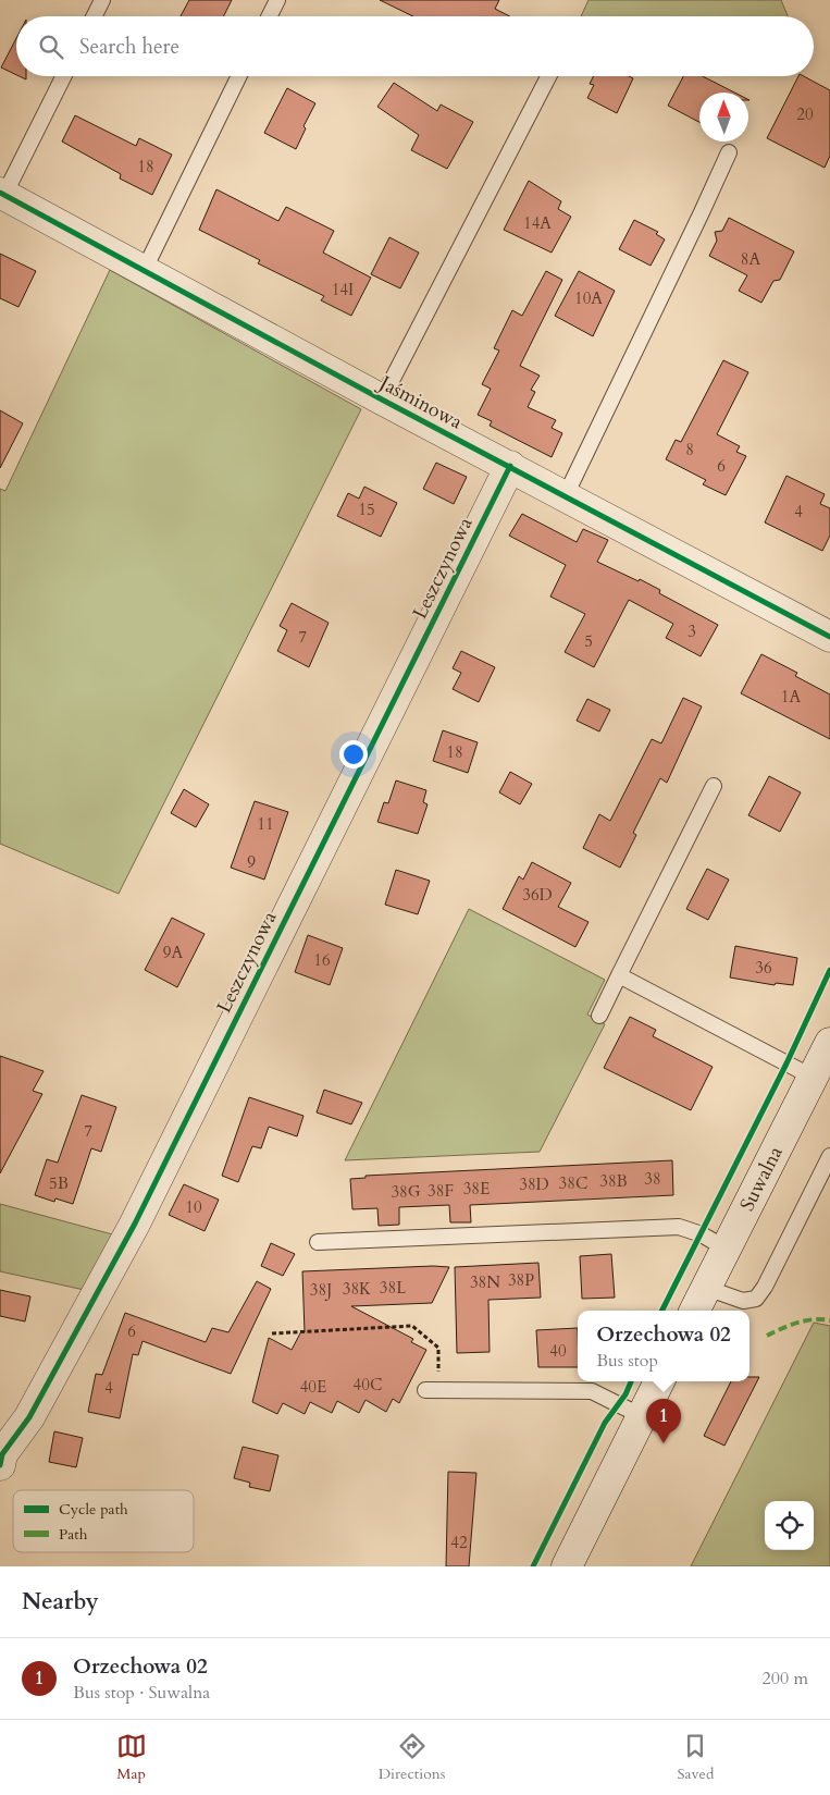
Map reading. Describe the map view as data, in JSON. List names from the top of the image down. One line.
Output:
{"streets":{"street":["Jaśminowa","Leszczynowa","Suwalna"]},"crossings":[["Jaśminowa","Leszczynowa"]],"house_numbers":["20","18","14A","8A","14I","10A","8","6","15","4","3","7","5","1A","18","11","9","36D","9A","16","36","7","38","38B","5B","38C","38D","38E","38F","38G","10","38P","38N","38L","38K","38J","6","40","40C","40E","4","42"],"legend":["Cycle path","Path"],"north":"top","page":{"search":"Search here","popup":["Orzechowa 02","Bus stop"],"pins":"1","heading":"Nearby","list":[{"mark":"1","name":"Orzechowa 02","note":"Bus stop · Suwalna","value":"200 m"}],"nav":["Map","Directions","Saved"]}}
